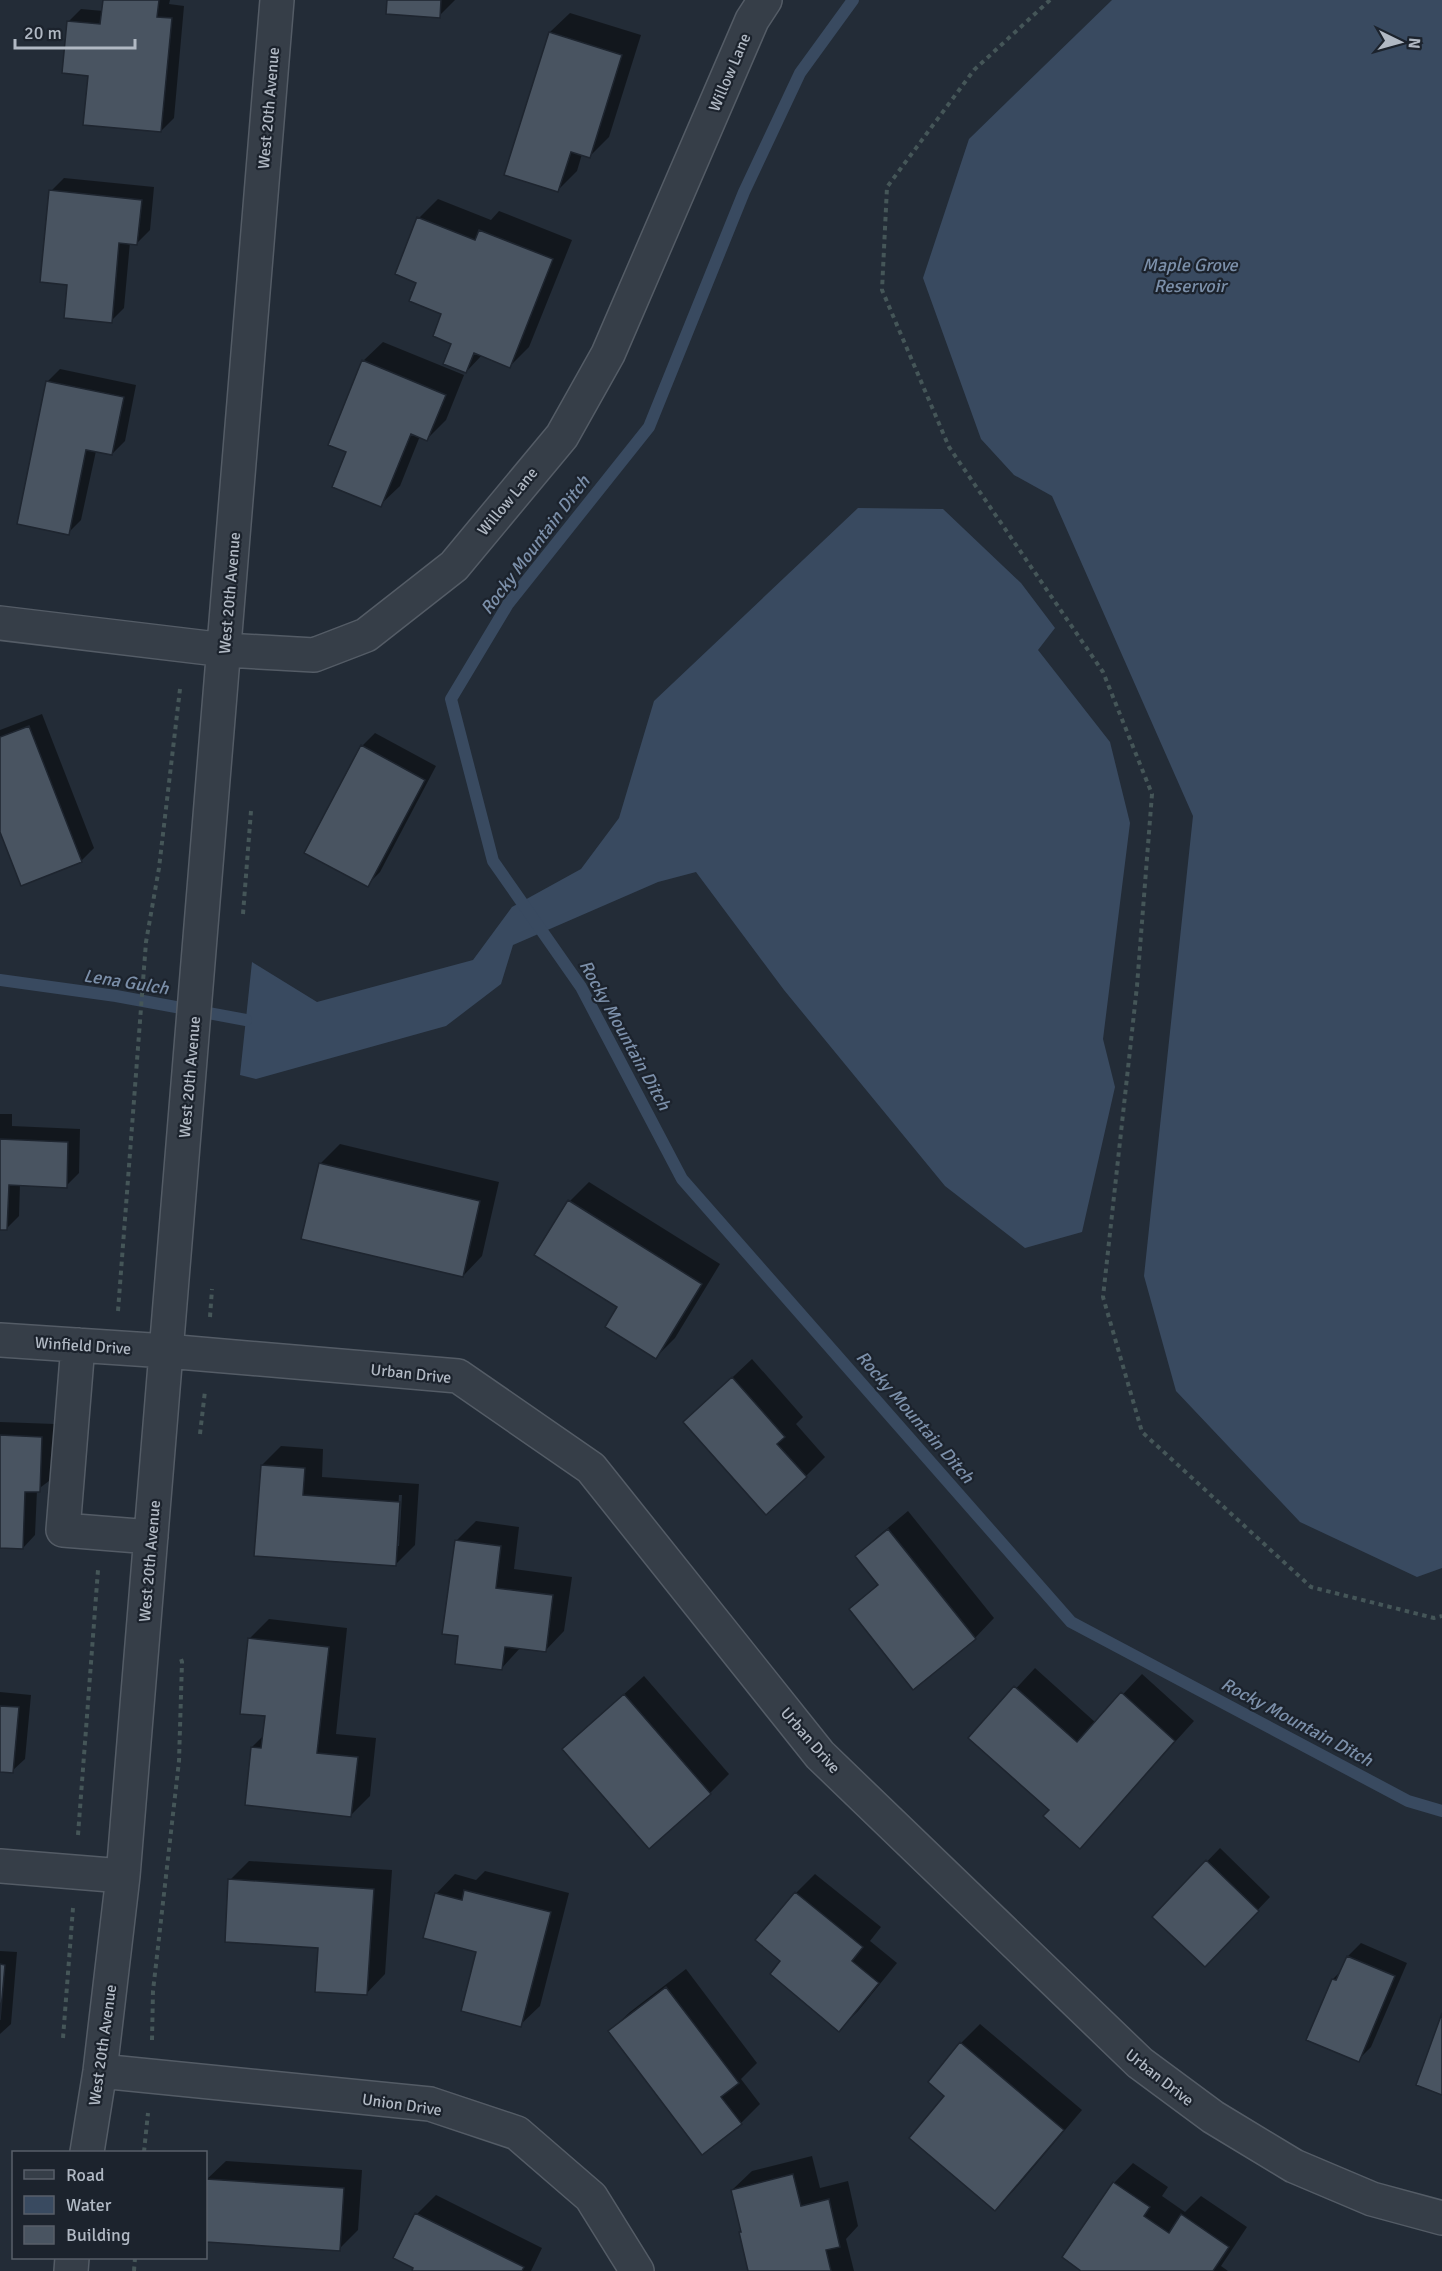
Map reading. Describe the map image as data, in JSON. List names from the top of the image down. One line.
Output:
{"streets":{"street":["Willow Lane","West 20th Avenue","Winfield Drive","Urban Drive","Union Drive"]},"crossings":[["Willow Lane","West 20th Avenue"],["West 20th Avenue","Winfield Drive"],["West 20th Avenue","Urban Drive"],["West 20th Avenue","Union Drive"],["Winfield Drive","Urban Drive"]],"water":["Maple Grove Reservoir","Rocky Mountain Ditch","Lena Gulch"],"legend":["Road","Water","Building"],"scale_bar":"20 m","north":"right"}
